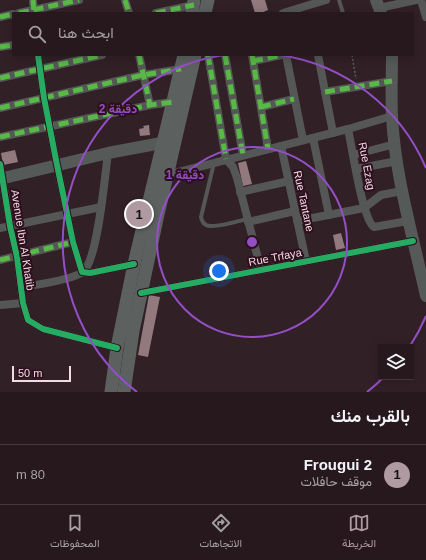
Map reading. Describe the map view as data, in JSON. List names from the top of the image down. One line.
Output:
{"streets":{"street":["Rue Ezag","Rue Tantane","Avenue Ibn Al Khatib","Rue Trfaya"]},"crossings":[["Rue Tantane","Rue Trfaya"]],"scale_bar":"50 m","page":{"search":"ابحث هنا","pins":"1","scale":"50 m","heading":"بالقرب منك","list":[{"mark":"1","name":"Frougui 2","note":"موقف حافلات","value":"80 m"}],"nav":["الخريطة","الاتجاهات","المحفوظات"]},"rings":["2 دقيقة","1 دقيقة"]}
